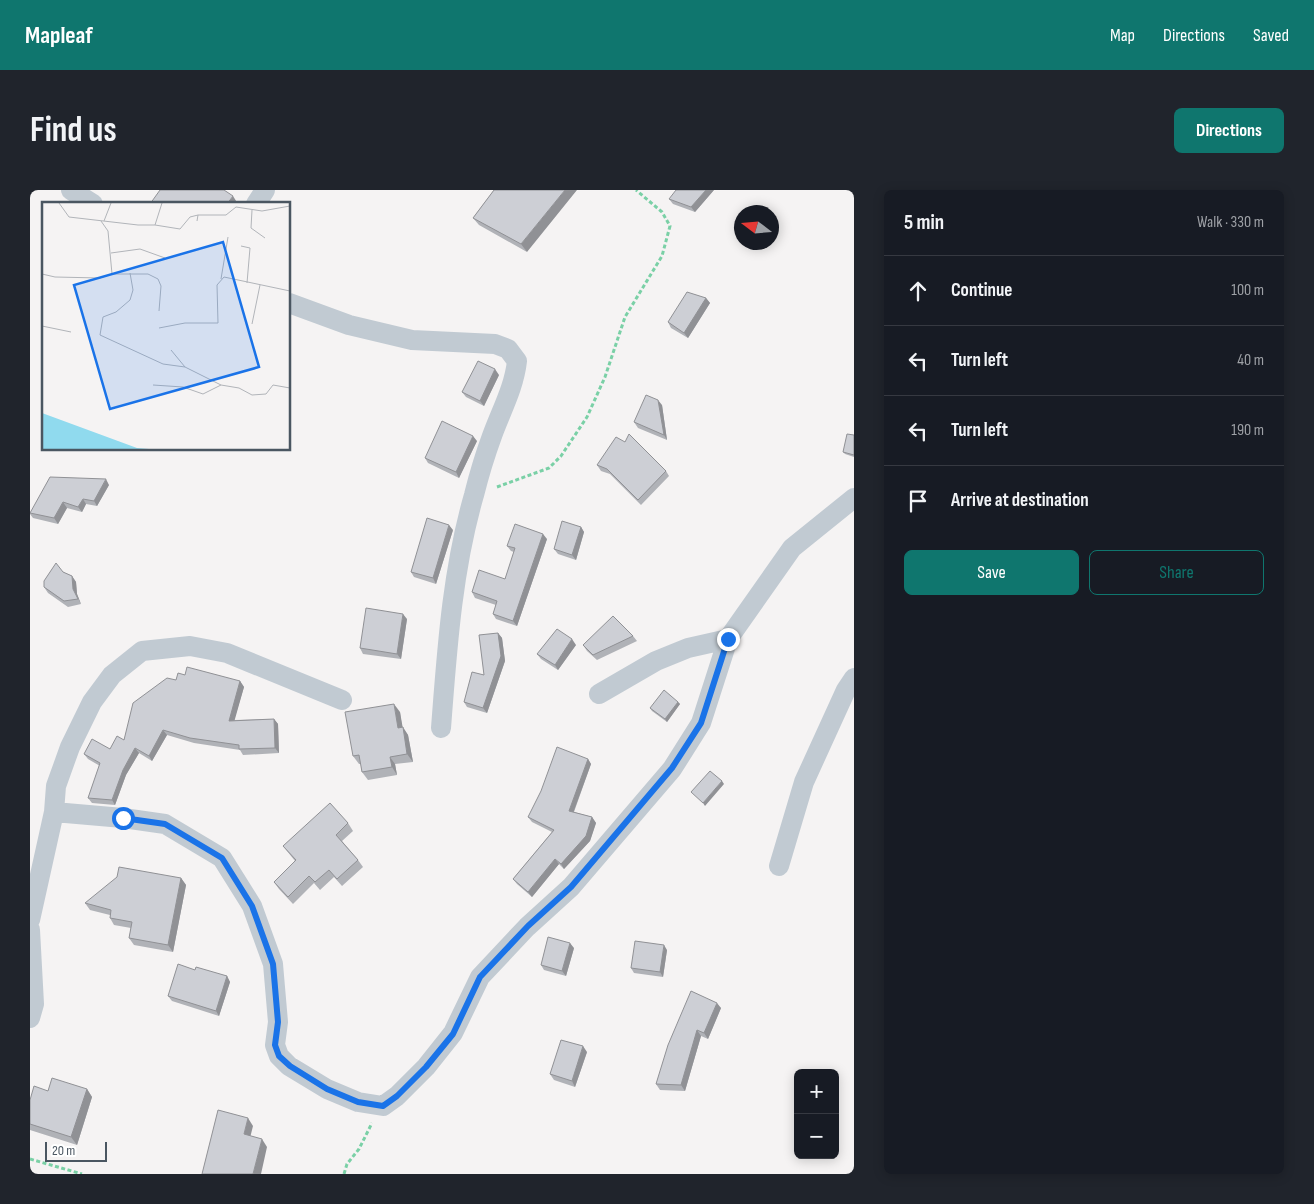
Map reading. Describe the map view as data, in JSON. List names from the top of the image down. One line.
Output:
{"scale_bar":"20 m","north":"left","page":{"header":"Mapleaf","nav":["Map","Directions","Saved"],"buttons":["Directions",["Save","Share"]],"title":"Find us","heading":["5 min","Walk · 330 m"],"list":[["Continue","100 m"],["Turn left","40 m"],["Turn left","190 m"],"Arrive at destination"],"map_buttons":["+","−"],"scale":"20 m"}}
